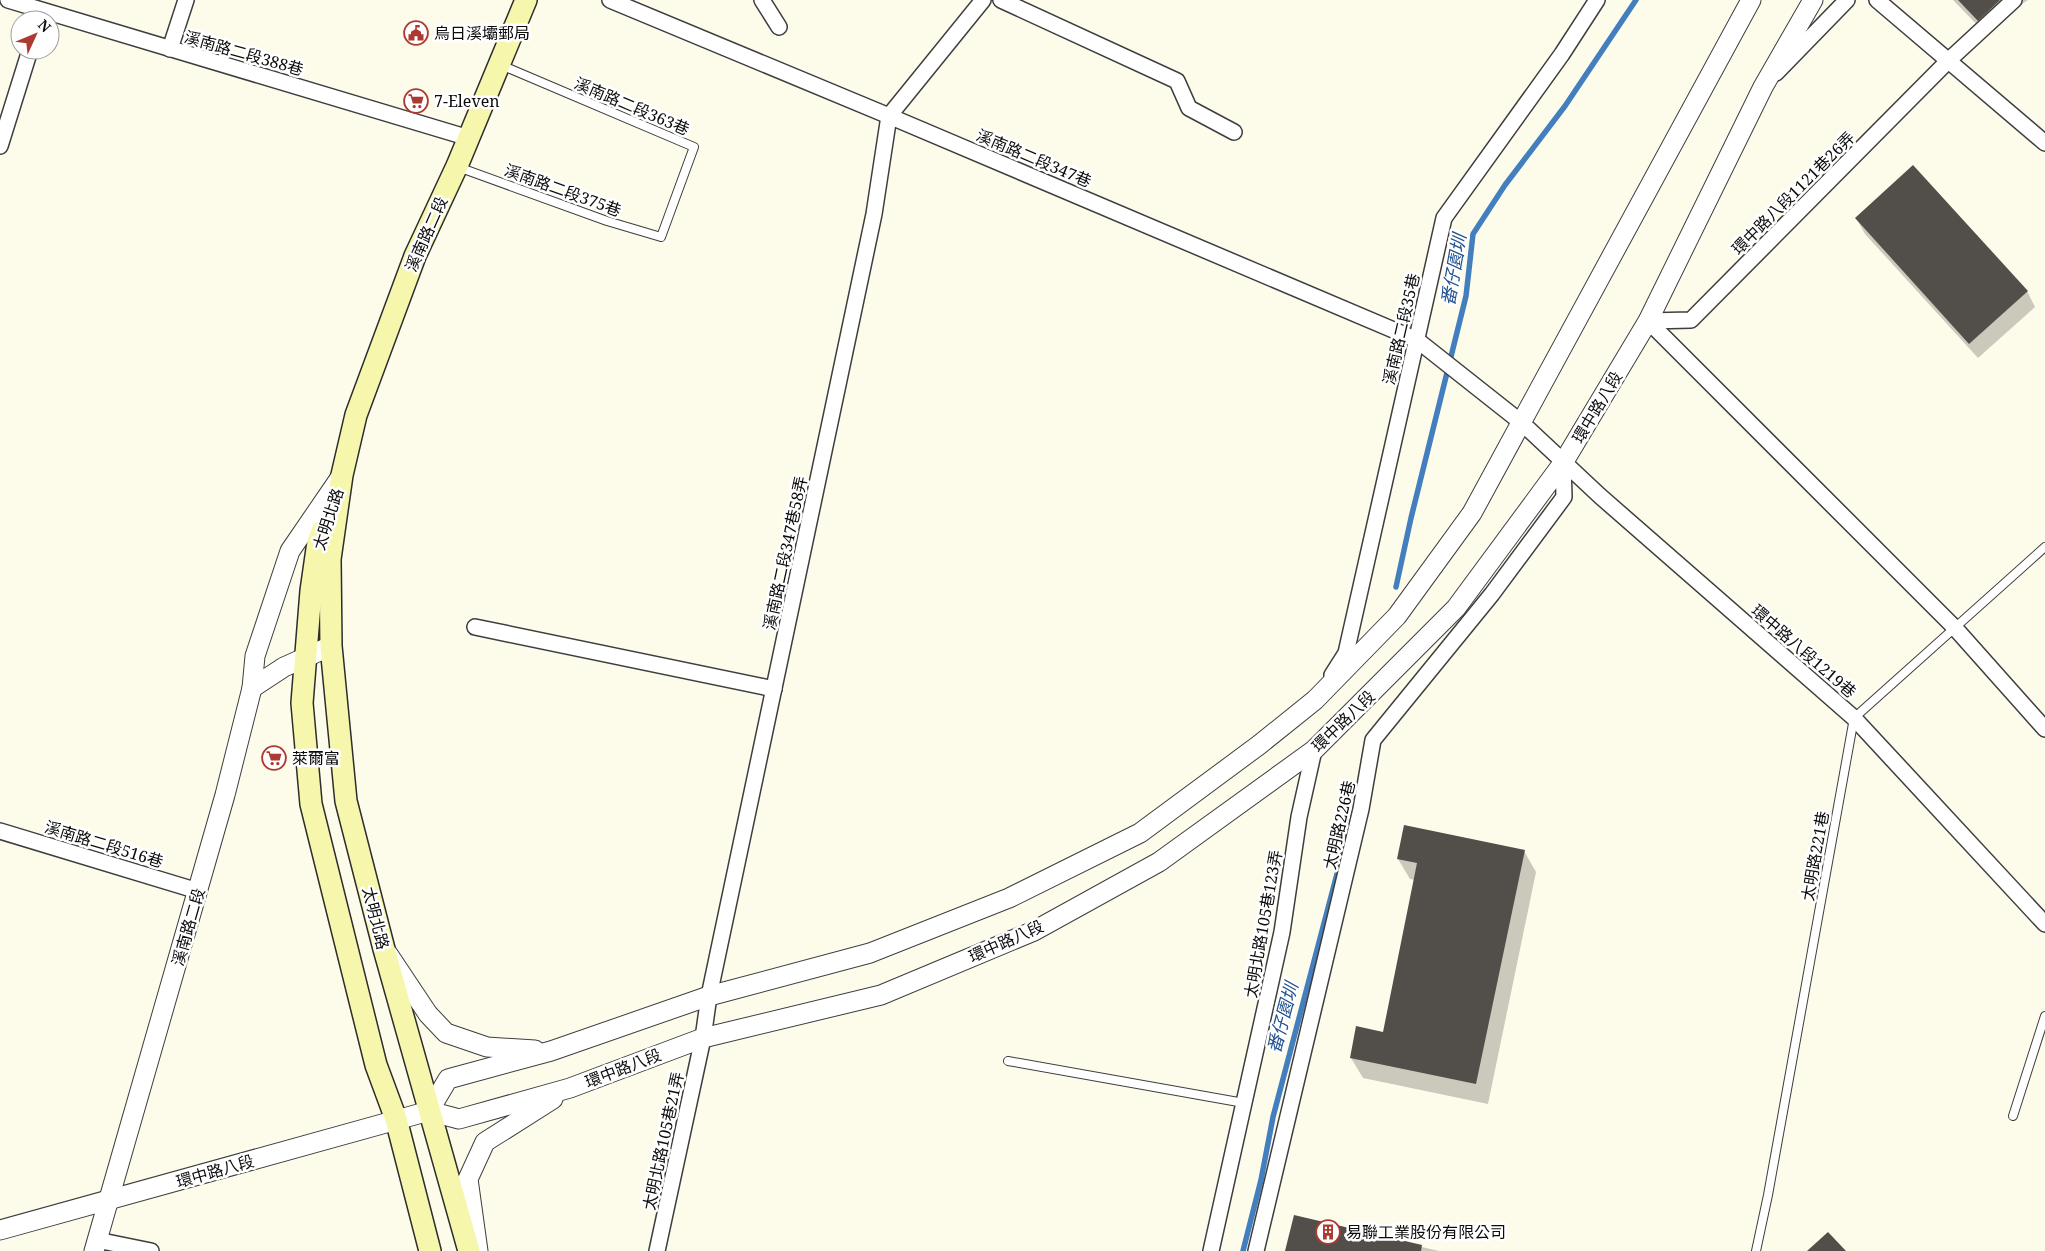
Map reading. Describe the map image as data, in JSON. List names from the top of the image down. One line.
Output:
{"streets":{"main road":["溪南路二段","太明北路"],"street":["溪南路二段388巷","溪南路二段347巷","環中路八段1121巷26弄","溪南路二段35巷","環中路八段","溪南路二段347巷58弄","環中路八段1219巷","太明路226巷","溪南路二段516巷","太明北路105巷123弄","太明北路105巷21弄"],"lane":["溪南路二段363巷","溪南路二段375巷","太明路221巷"]},"crossings":[["溪南路二段388巷","溪南路二段"],["溪南路二段363巷","溪南路二段375巷"],["溪南路二段363巷","溪南路二段"],["溪南路二段347巷","溪南路二段35巷"],["溪南路二段347巷","溪南路二段347巷58弄"],["溪南路二段347巷","環中路八段1219巷"],["溪南路二段375巷","溪南路二段"],["環中路八段1121巷26弄","環中路八段"],["溪南路二段","環中路八段"],["溪南路二段","太明北路"],["溪南路二段","溪南路二段516巷"],["環中路八段","太明北路"],["環中路八段","環中路八段1219巷"],["環中路八段","太明路226巷"],["環中路八段","太明北路105巷123弄"],["環中路八段","太明北路105巷21弄"],["溪南路二段347巷58弄","太明北路105巷21弄"],["環中路八段1219巷","太明路226巷"],["環中路八段1219巷","太明路221巷"]],"water":["番仔園圳"],"places":{"public building":["烏日溪壩郵局"],"supermarket":["7-Eleven","萊爾富"],"building":["易聯工業股份有限公司"]},"north":"top right"}
